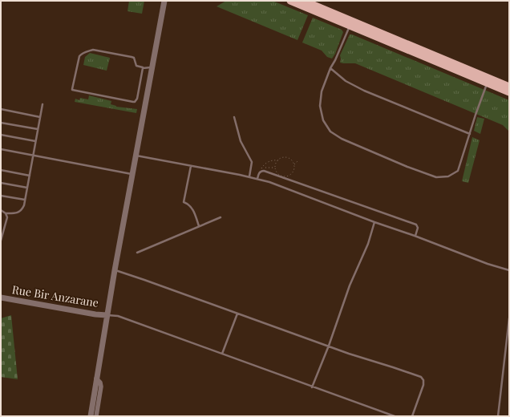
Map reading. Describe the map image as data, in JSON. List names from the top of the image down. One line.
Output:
{"streets":{"street":["Rue Bir Anzarane"]}}
